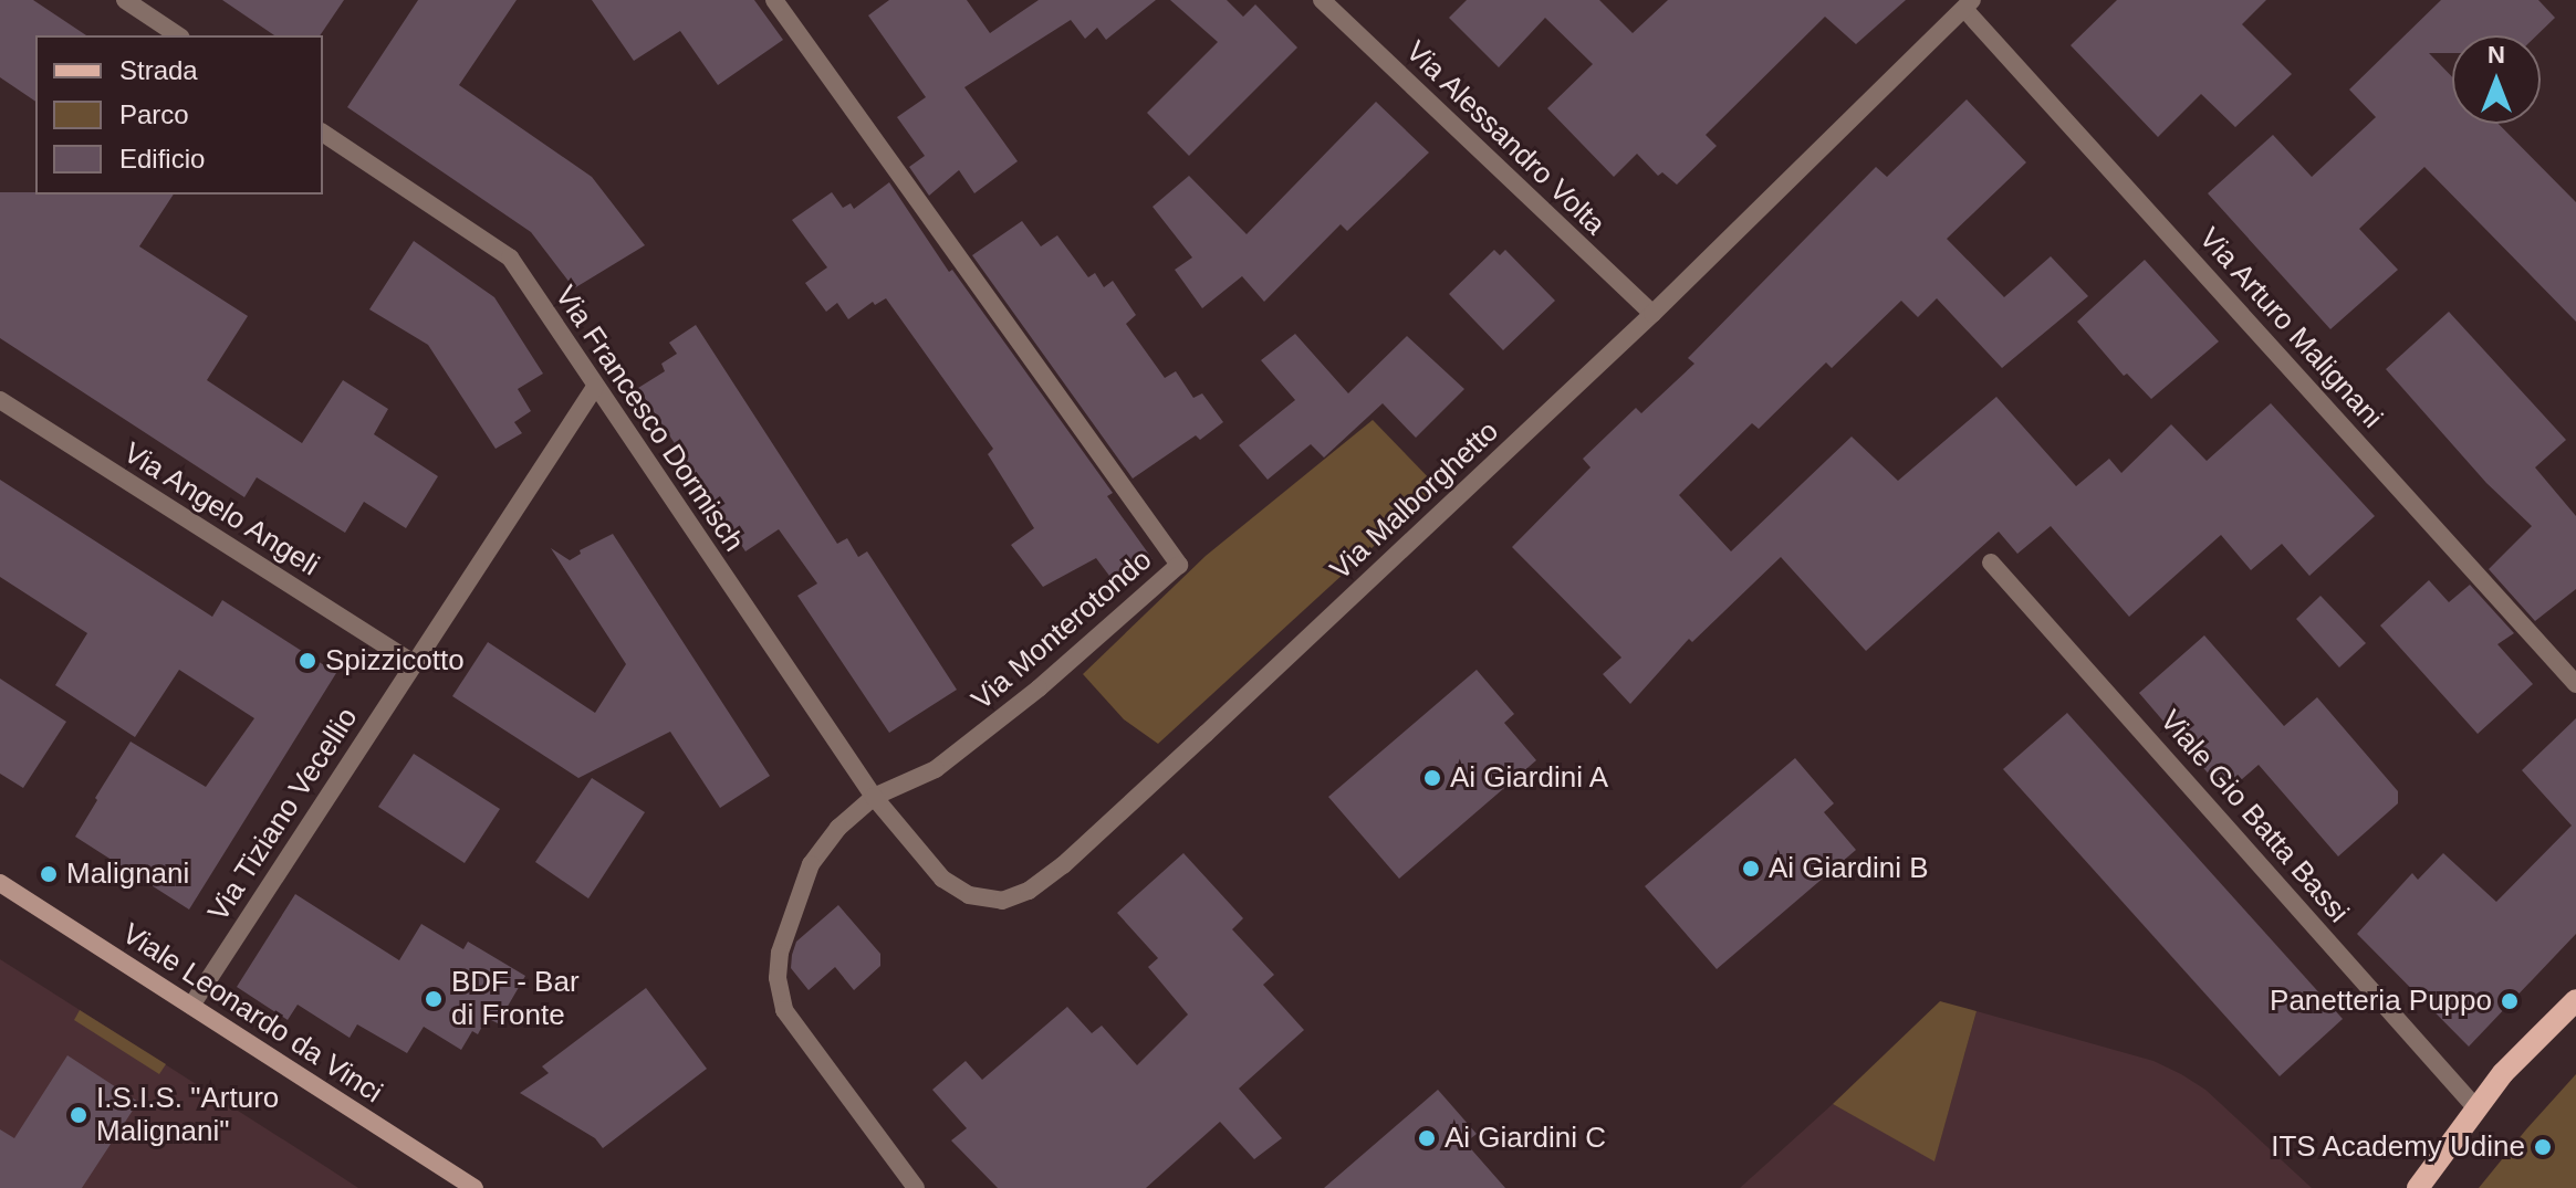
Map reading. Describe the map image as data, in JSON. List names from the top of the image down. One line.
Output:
{"streets":{"main road":["Viale Leonardo da Vinci"],"street":["Via Alessandro Volta","Via Arturo Malignani","Via Francesco Dormisch","Via Malborghetto","Via Angelo Angeli","Via Monterotondo","Via Tiziano Vecellio","Viale Gio Batta Bassi"]},"crossings":[["Via Alessandro Volta","Via Malborghetto"],["Via Arturo Malignani","Via Malborghetto"],["Via Francesco Dormisch","Via Malborghetto"],["Via Francesco Dormisch","Via Monterotondo"],["Via Francesco Dormisch","Via Tiziano Vecellio"],["Via Malborghetto","Via Monterotondo"],["Via Angelo Angeli","Via Tiziano Vecellio"],["Via Tiziano Vecellio","Viale Leonardo da Vinci"]],"places":["Spizzicotto","Ai Giardini A","Ai Giardini B","Malignani","BDF - Bar di Fronte","Panetteria Puppo","I.S.I.S. \"Arturo Malignani\"","Ai Giardini C","ITS Academy Udine"],"legend":["Strada","Parco","Edificio"],"north":"top"}
